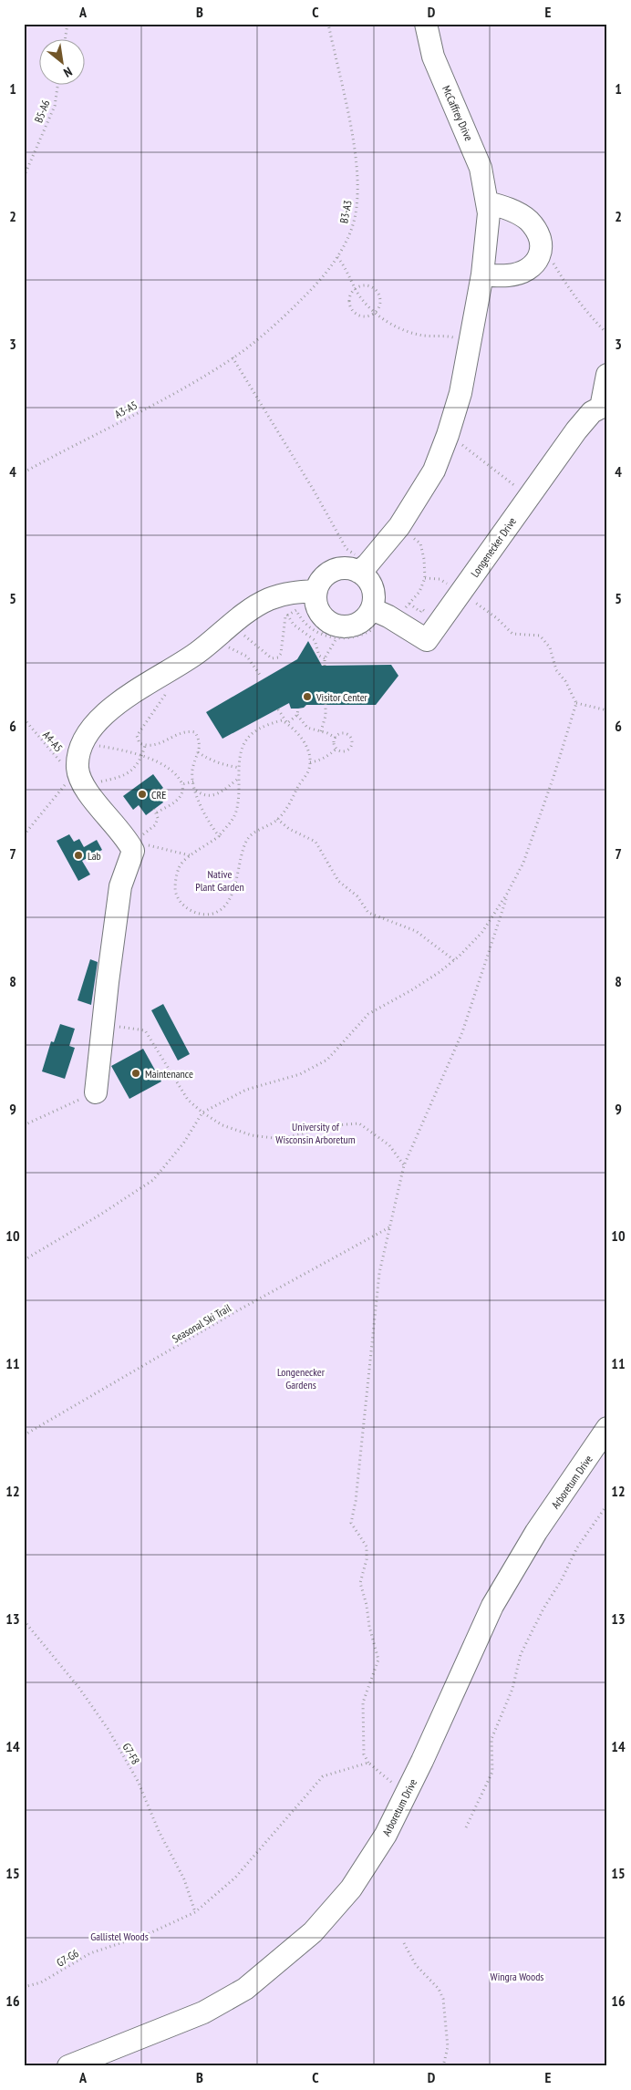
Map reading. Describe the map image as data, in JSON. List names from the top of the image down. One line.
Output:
{"streets":{"street":["McCaffrey Drive","Longenecker Drive","Arboretum Drive"],"path":["B5-A6","B3-A3","A3-A5","A4-A5","Seasonal Ski Trail","G7-F8","G7-G6"]},"crossings":[["B3-A3","A3-A5"],["G7-F8","G7-G6"]],"parks":["Native Plant Garden","University of Wisconsin Arboretum","Longenecker Gardens","Gallistel Woods","Wingra Woods"],"places":["Visitor Center","CRE","Lab","Maintenance"],"north":"bottom right","grid":{"columns":["A","B","C","D","E"],"rows":["1","2","3","4","5","6","7","8","9","10","11","12","13","14","15","16"]}}
